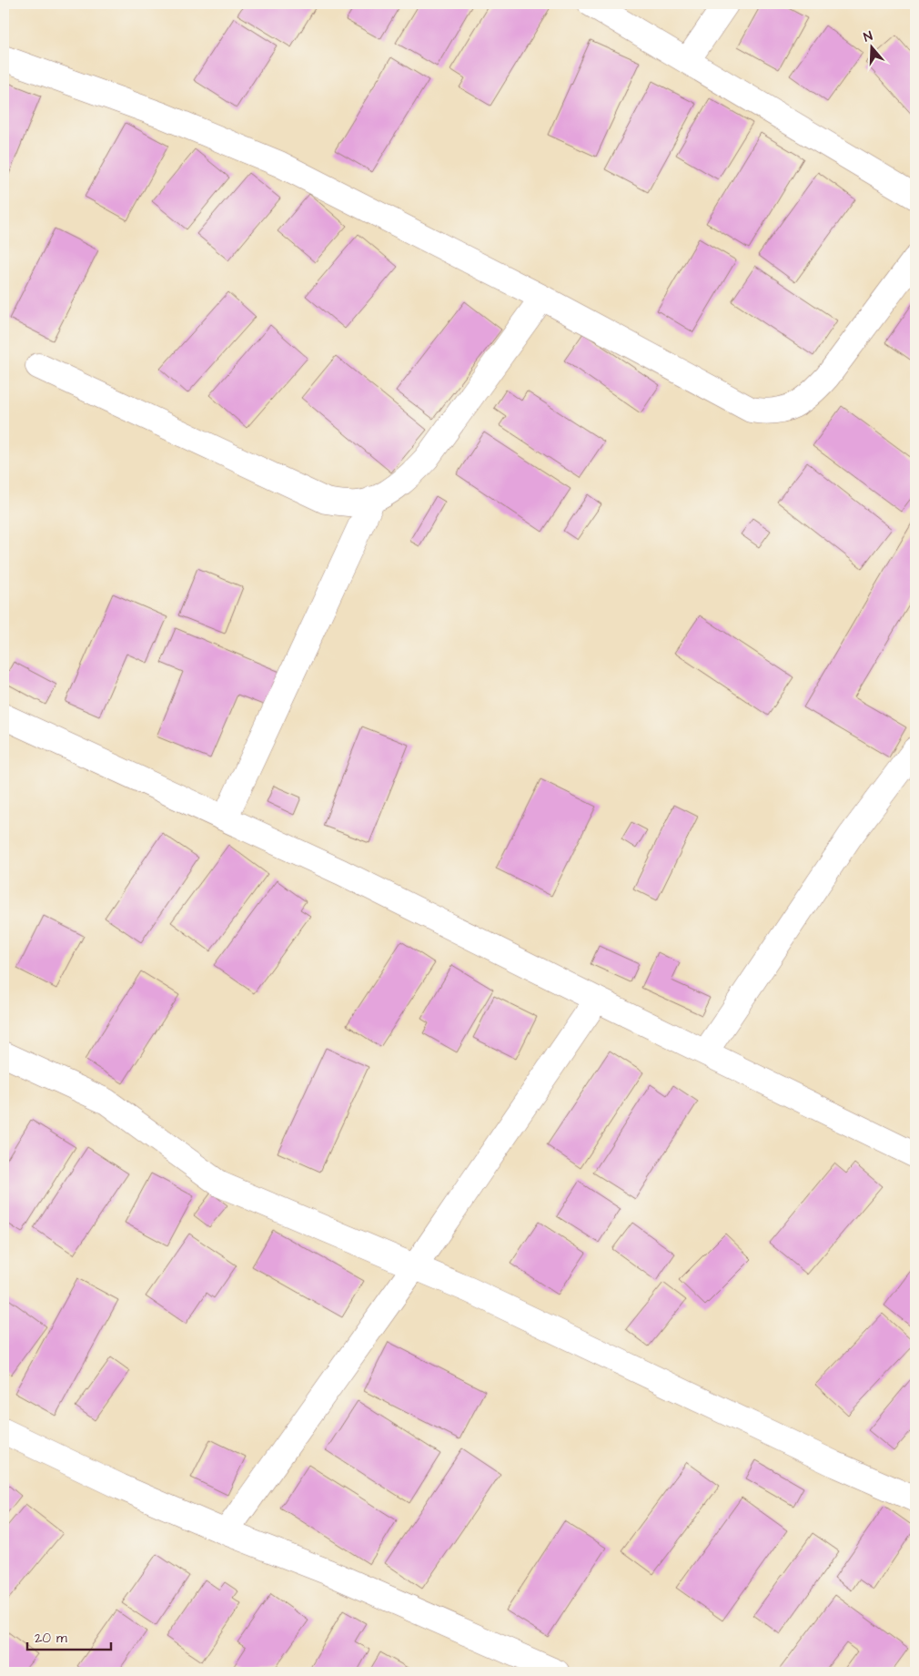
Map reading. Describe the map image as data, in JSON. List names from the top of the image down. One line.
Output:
{"scale_bar":"20 m","north":"top"}
